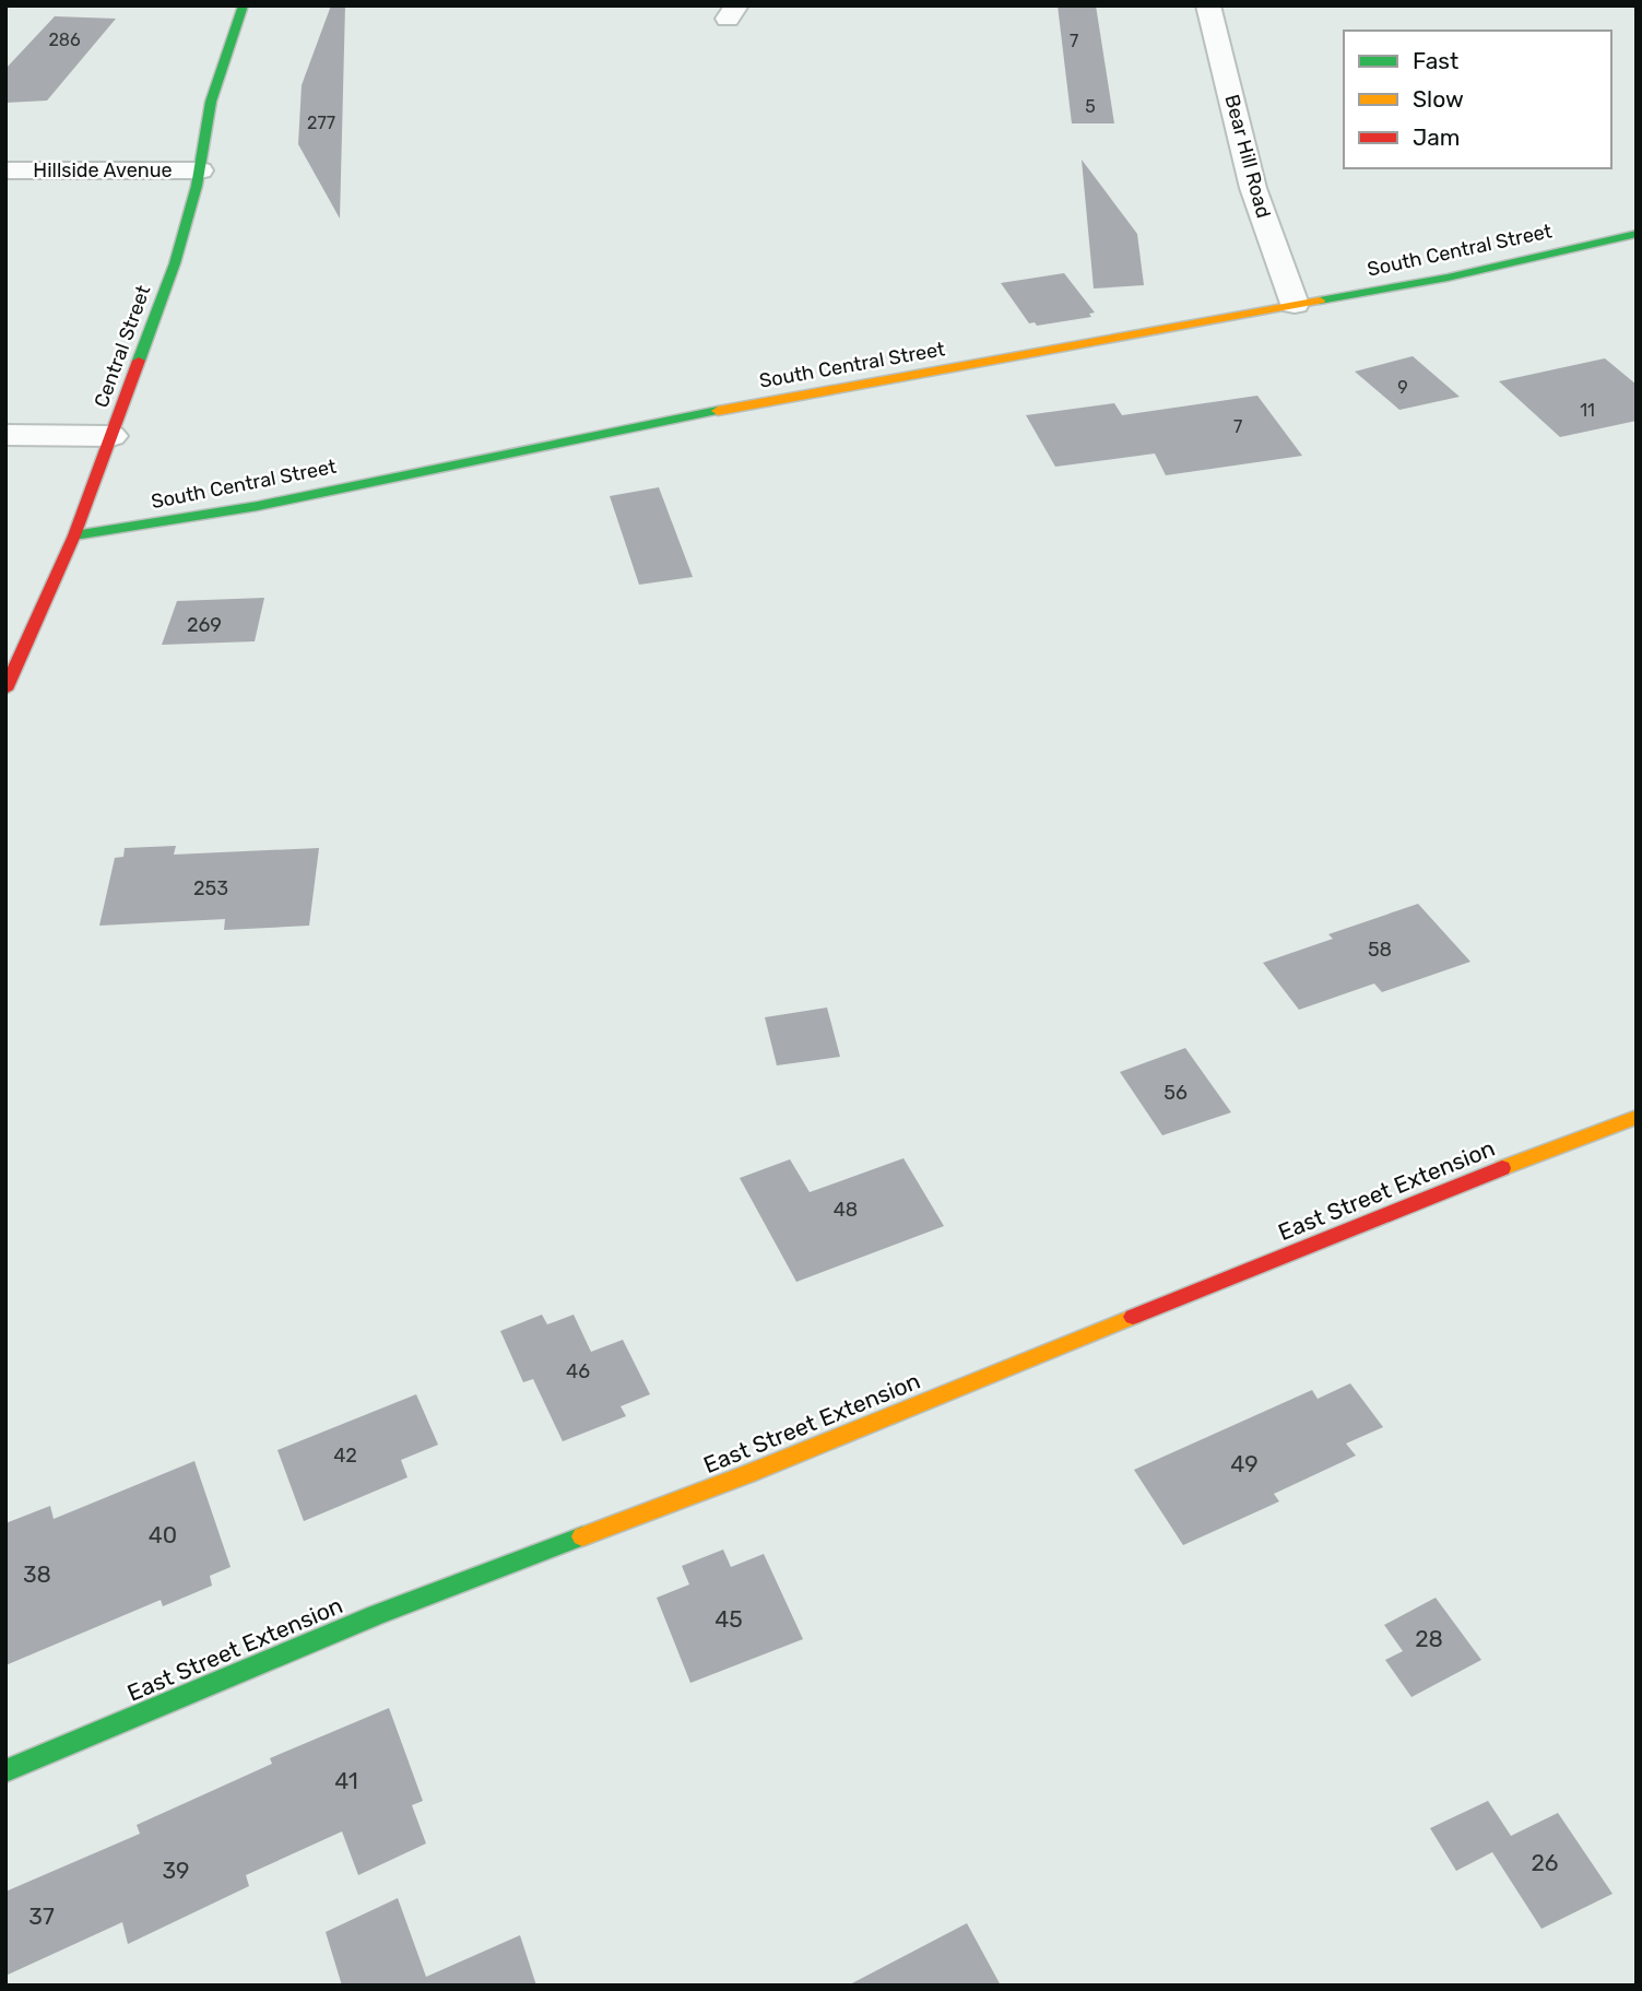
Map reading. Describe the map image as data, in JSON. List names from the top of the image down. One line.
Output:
{"streets":{"street":["Bear Hill Road","Hillside Avenue","South Central Street","Central Street","East Street Extension"]},"crossings":[["Bear Hill Road","South Central Street"],["Hillside Avenue","Central Street"],["South Central Street","Central Street"]],"house_numbers":["286","7","5","277","9","11","7","269","253","58","56","48","46","42","49","40","38","45","28","41","26","39","37"],"legend":["Fast","Slow","Jam"]}
